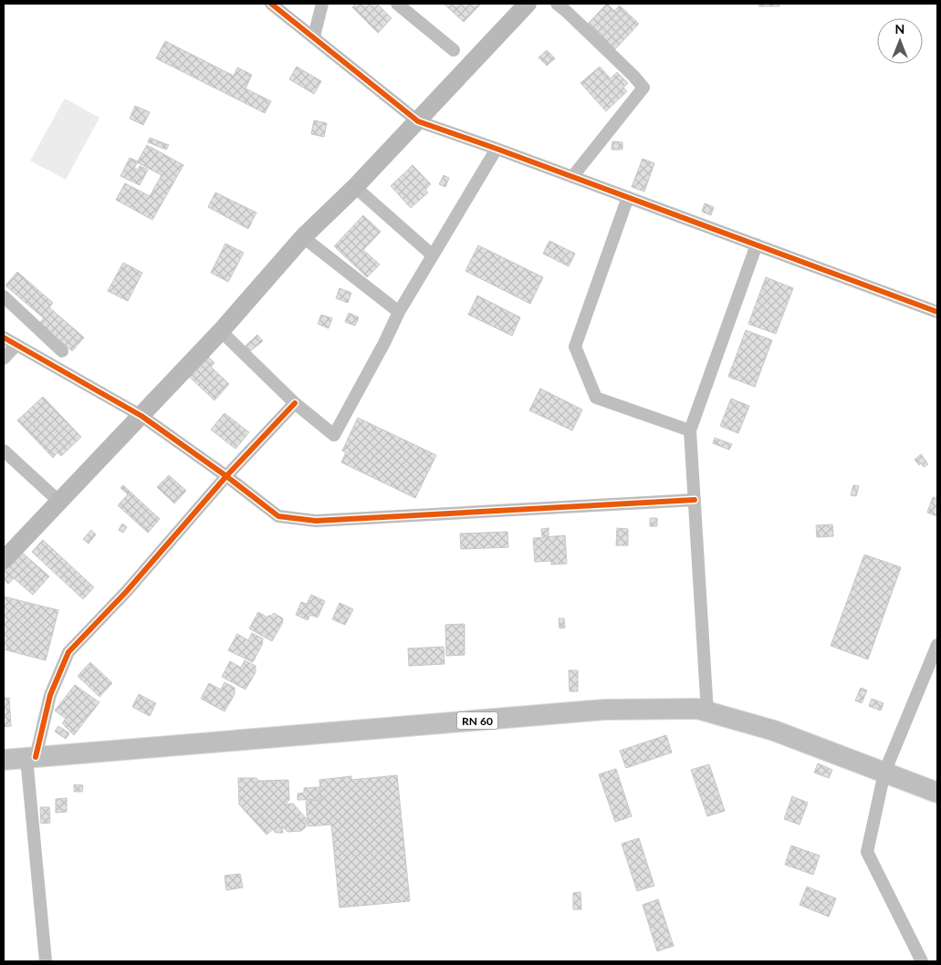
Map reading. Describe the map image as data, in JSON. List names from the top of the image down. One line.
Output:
{"streets":{"main road":["RN 60"]},"north":"top"}
